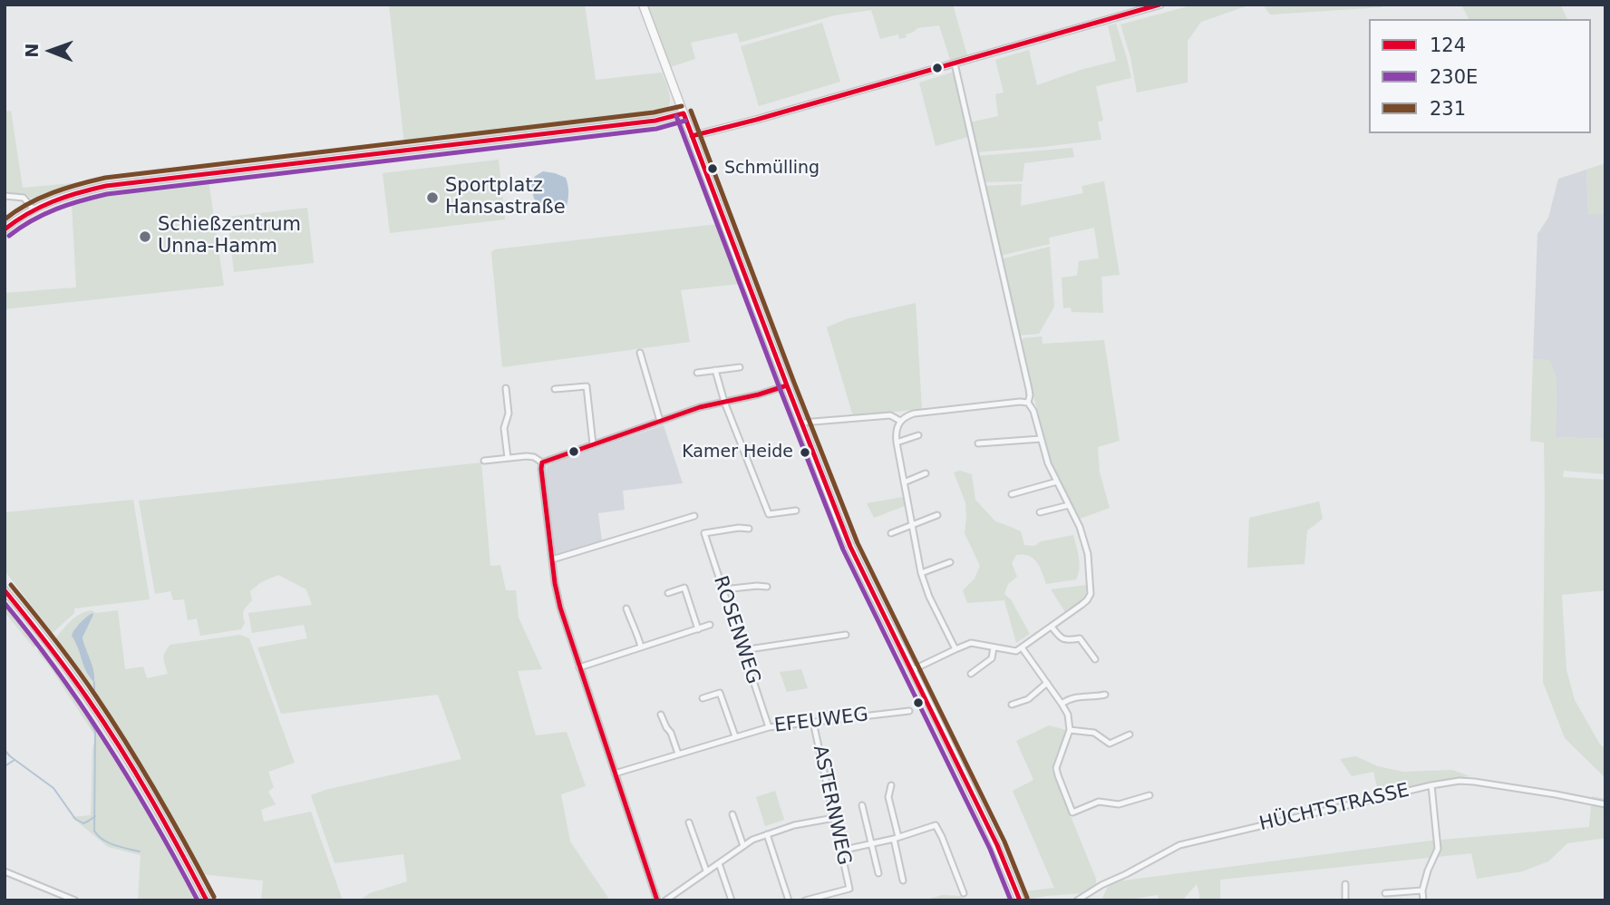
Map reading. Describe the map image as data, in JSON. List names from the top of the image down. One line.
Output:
{"streets":{"street":["ROSENWEG","EFEUWEG","ASTERNWEG","HÜCHTSTRASSE"]},"crossings":[["ROSENWEG","EFEUWEG"],["EFEUWEG","ASTERNWEG"]],"places":["Schmülling","Sportplatz Hansastraße","Schießzentrum Unna-Hamm","Kamer Heide"],"lines":["transit line 124","transit line 231","transit line 230E"],"legend":["124","230E","231"],"north":"left"}
